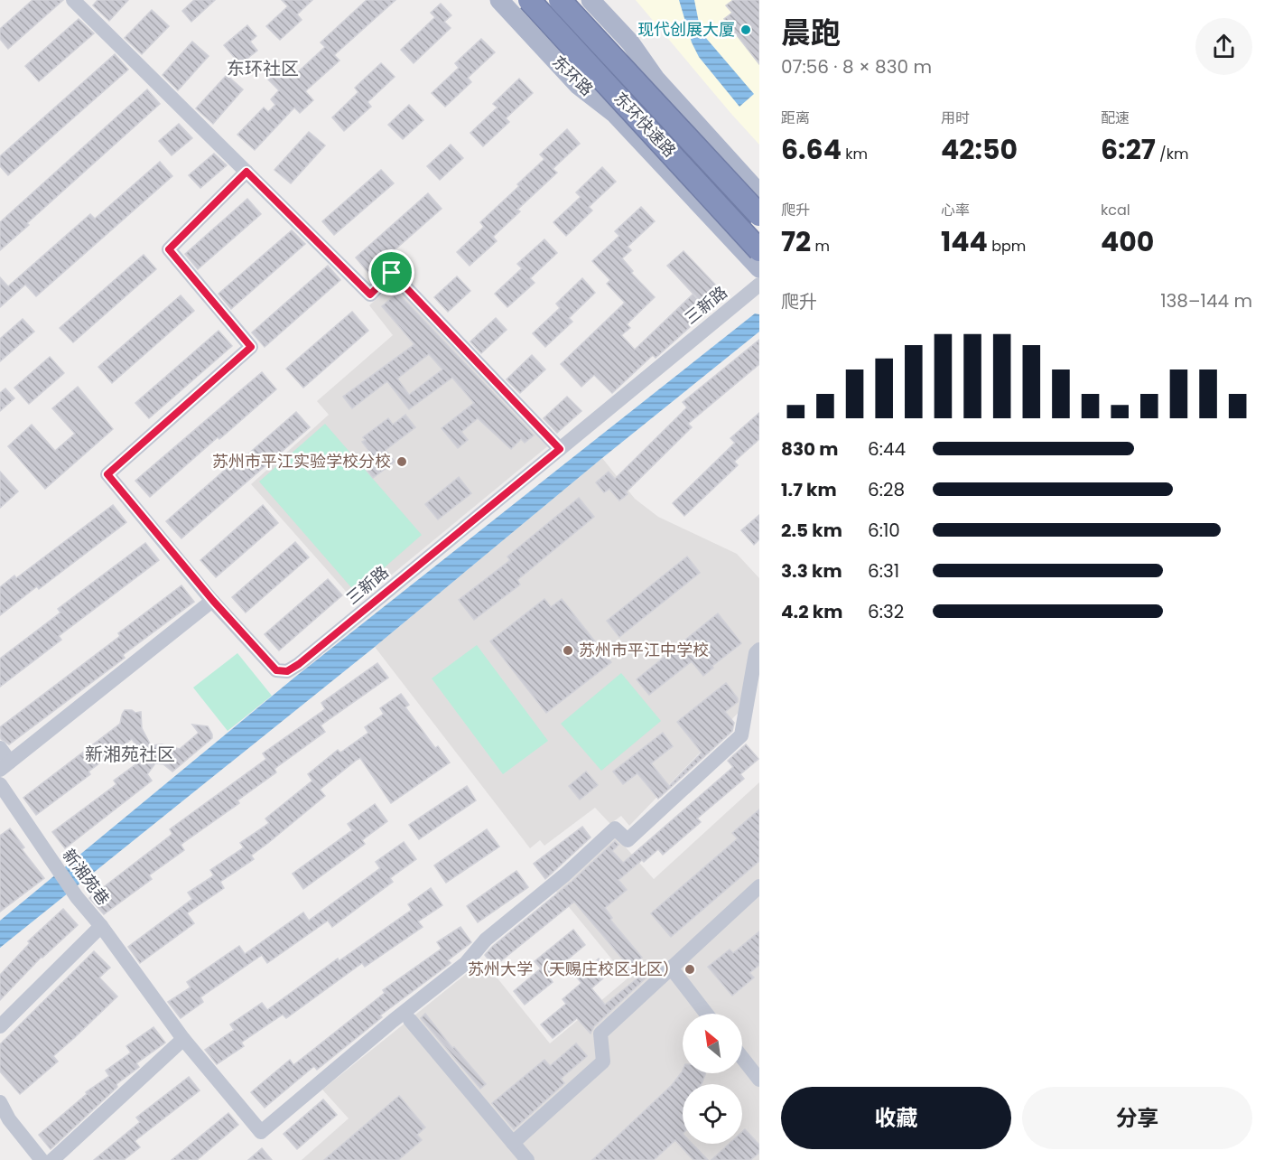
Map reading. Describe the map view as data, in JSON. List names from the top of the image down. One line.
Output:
{"streets":{"highway":["东环快速路"],"main road":["东环路"],"street":["三新路","新湘苑巷"]},"crossings":[["东环路","东环快速路"]],"districts":["东环社区","新湘苑社区"],"places":["现代创展大厦","苏州市平江实验学校分校","苏州市平江中学校","苏州大学（天赐庄校区北区）"],"north":"top left","page":{"heading":["晨跑","07:56 · 8 × 830 m"],"stats":[["距离","6.64 km"],["用时","42:50"],["配速","6:27 /km"],["爬升","72 m"],["心率","144 bpm"],["kcal","400"]],"chart":["爬升","138–144 m"],"list":[{"name":"830 m","note":"6:44"},{"name":"1.7 km","note":"6:28"},{"name":"2.5 km","note":"6:10"},{"name":"3.3 km","note":"6:31"},{"name":"4.2 km","note":"6:32"}],"buttons":["收藏","分享"]}}
